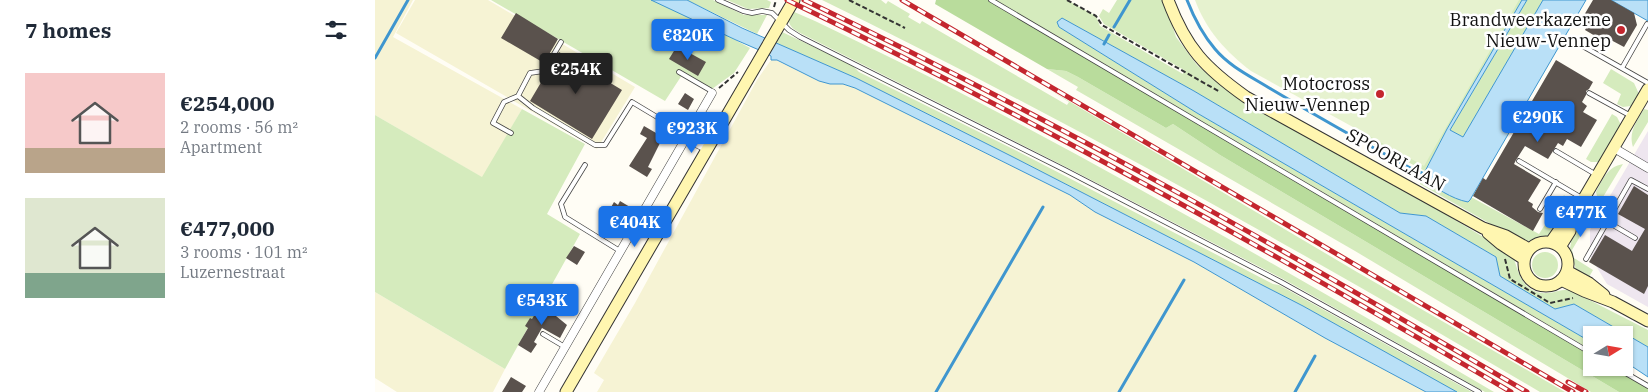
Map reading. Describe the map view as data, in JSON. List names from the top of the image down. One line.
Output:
{"streets":{"main road":["SPOORLAAN"]},"places":["Brandweerkazerne Nieuw-Vennep","Motocross Nieuw-Vennep"],"north":"right","page":{"heading":"7 homes","price":["€820K","€254K","€290K","€923K","€477K","€404K","€543K"],"list":[{"name":"€254,000","note":"2 rooms · 56 m² · Apartment"},{"name":"€477,000","note":"3 rooms · 101 m² · Luzernestraat"}]}}
